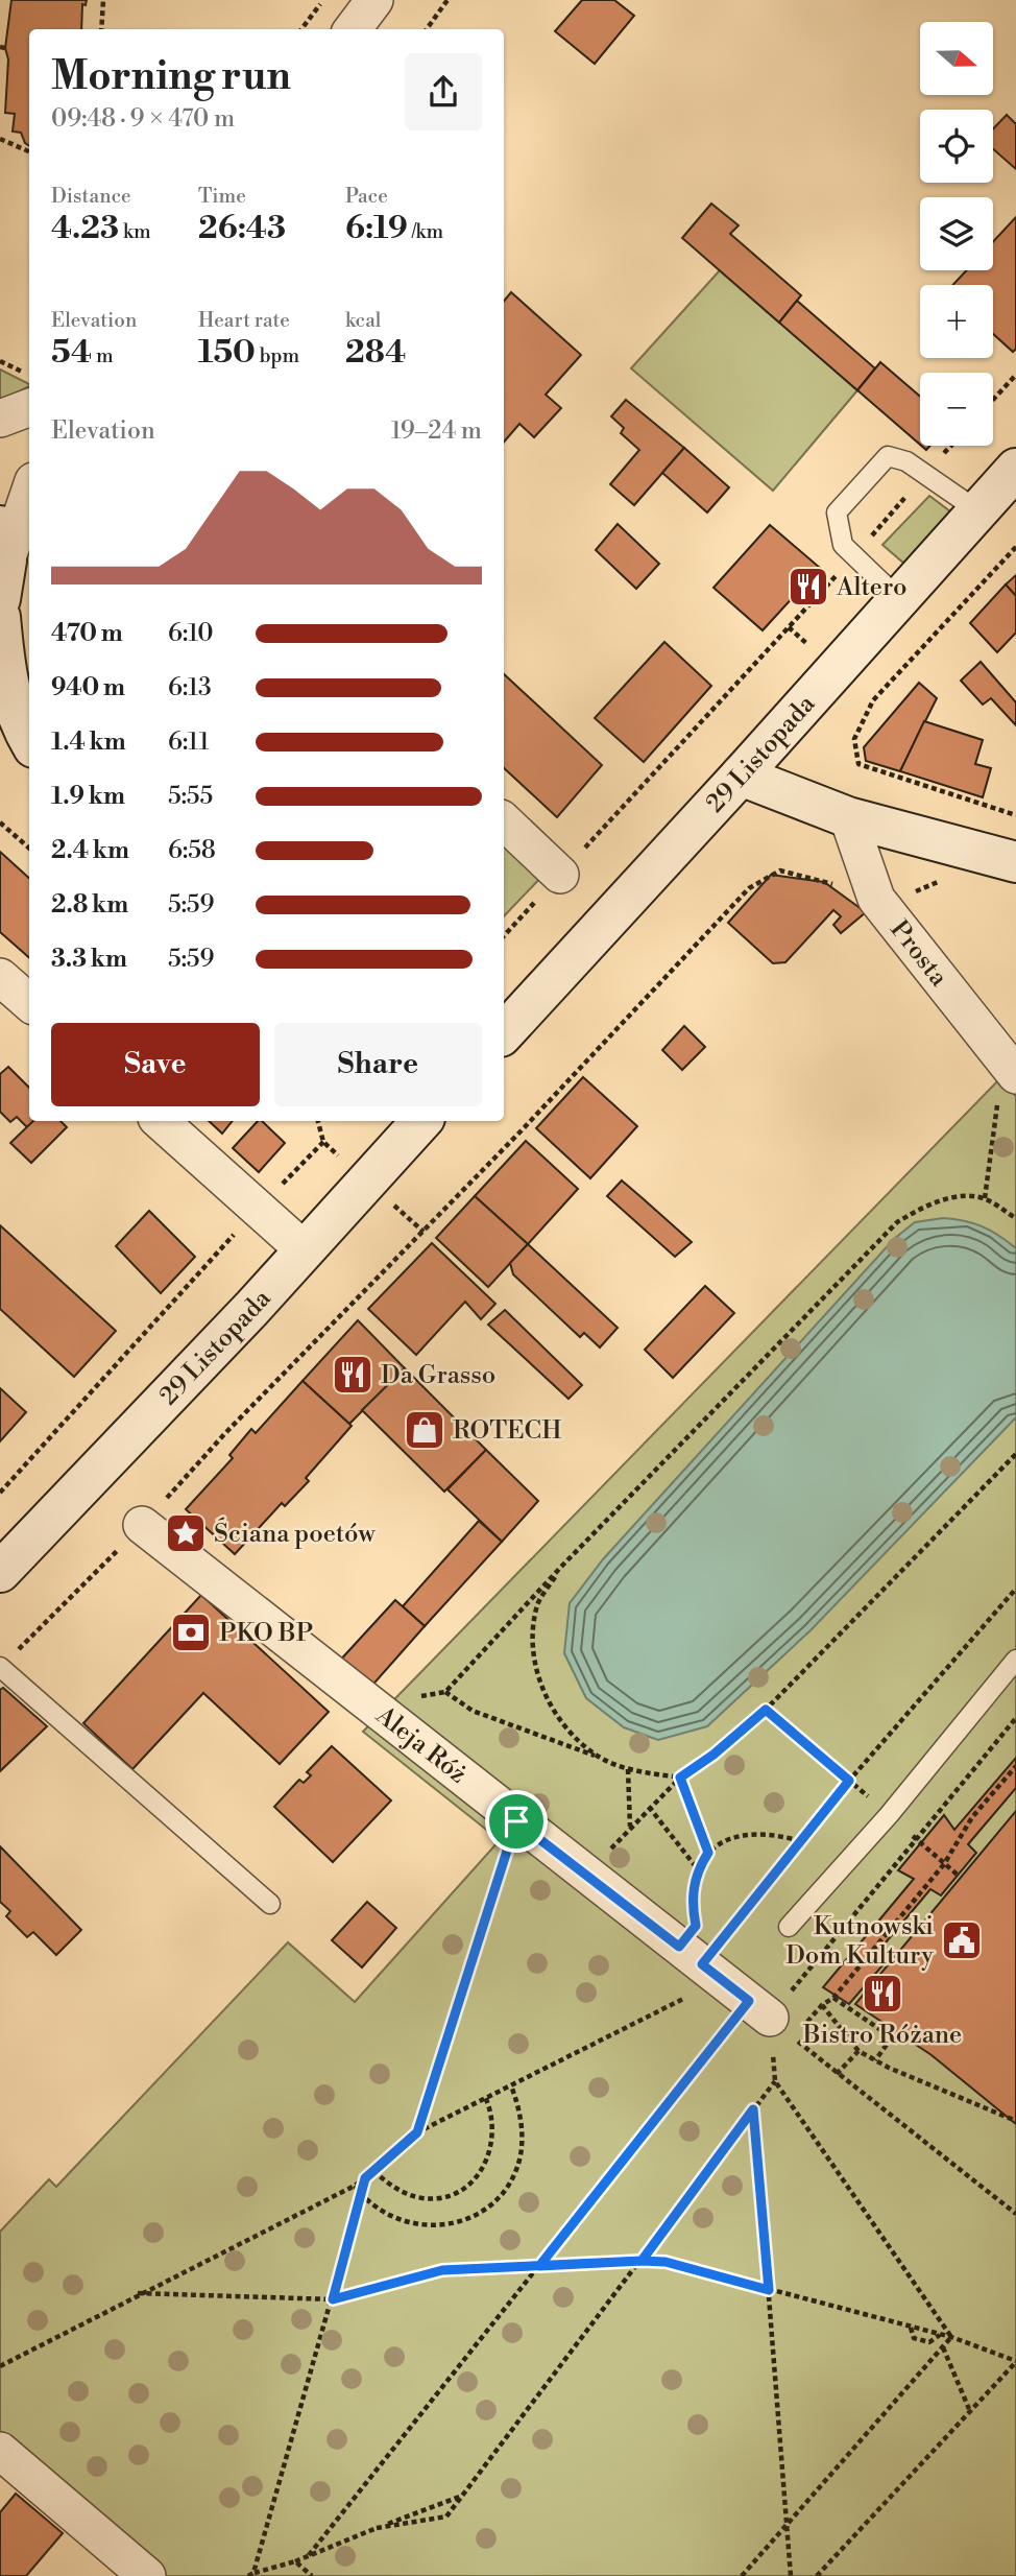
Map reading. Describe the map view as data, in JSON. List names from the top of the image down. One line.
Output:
{"streets":{"street":["29 Listopada","Prosta","Aleja Róż"]},"places":{"restaurant":["Altero","Da Grasso","Bistro Różane"],"shop":["ROTECH"],"place":["Ściana poetów"],"bank":["PKO BP"],"public building":["Kutnowski Dom Kultury"]},"north":"right","page":{"map_buttons":["+","−"],"heading":["Morning run","09:48 · 9 × 470 m"],"stats":[["Distance","4.23 km"],["Time","26:43"],["Pace","6:19 /km"],["Elevation","54 m"],["Heart rate","150 bpm"],["kcal","284"]],"chart":["Elevation","19–24 m"],"list":[{"name":"470 m","note":"6:10"},{"name":"940 m","note":"6:13"},{"name":"1.4 km","note":"6:11"},{"name":"1.9 km","note":"5:55"},{"name":"2.4 km","note":"6:58"},{"name":"2.8 km","note":"5:59"},{"name":"3.3 km","note":"5:59"}],"buttons":["Save","Share"]}}
